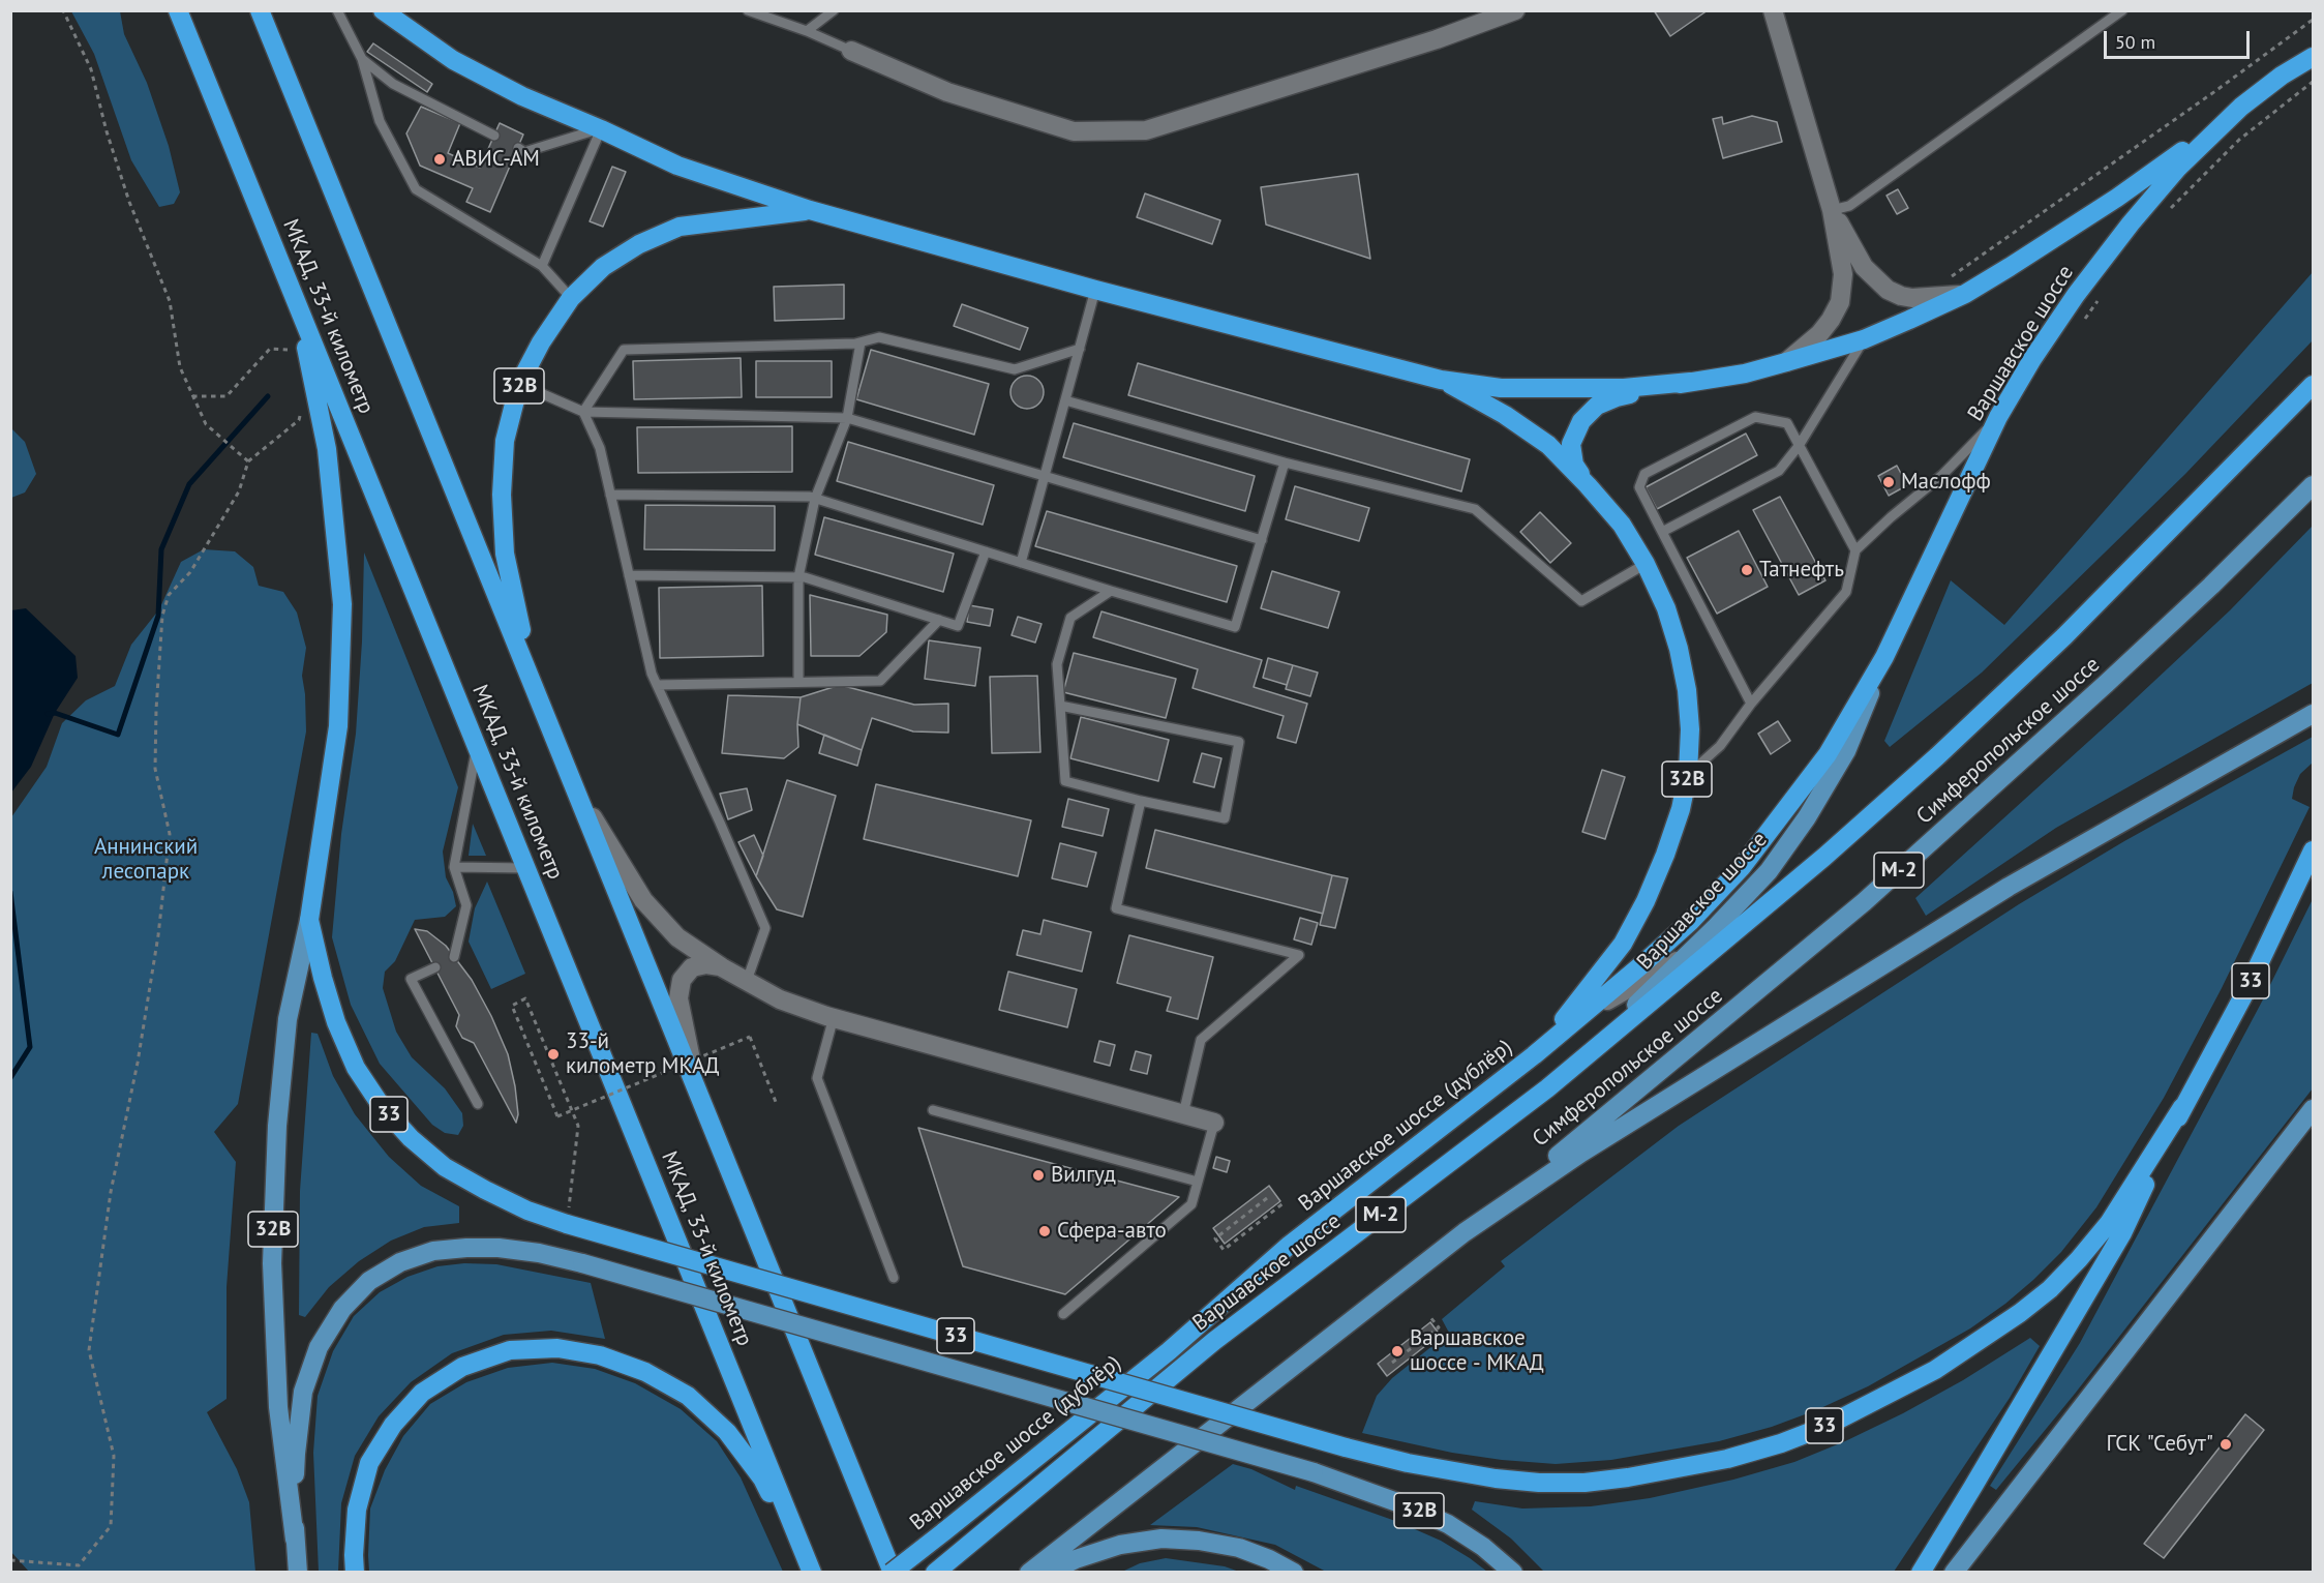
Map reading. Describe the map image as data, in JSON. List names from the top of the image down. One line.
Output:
{"streets":{"highway":["МКАД, 33-й километр","Варшавское шоссе","32B","Симферопольское шоссе","М-2","33","Варшавское шоссе (дублёр)"]},"crossings":[["МКАД, 33-й километр","32B"],["Варшавское шоссе","Симферопольское шоссе"],["Варшавское шоссе","Варшавское шоссе (дублёр)"],["32B","33"],["32B","Варшавское шоссе (дублёр)"],["Симферопольское шоссе","М-2"]],"parks":["Аннинский лесопарк"],"places":["АВИС-АМ","Маслофф","Татнефть","33-й километр МКАД","Вилгуд","Сфера-авто","Варшавское шоссе - МКАД","ГСК \"Себут\""],"scale_bar":"50 m"}
